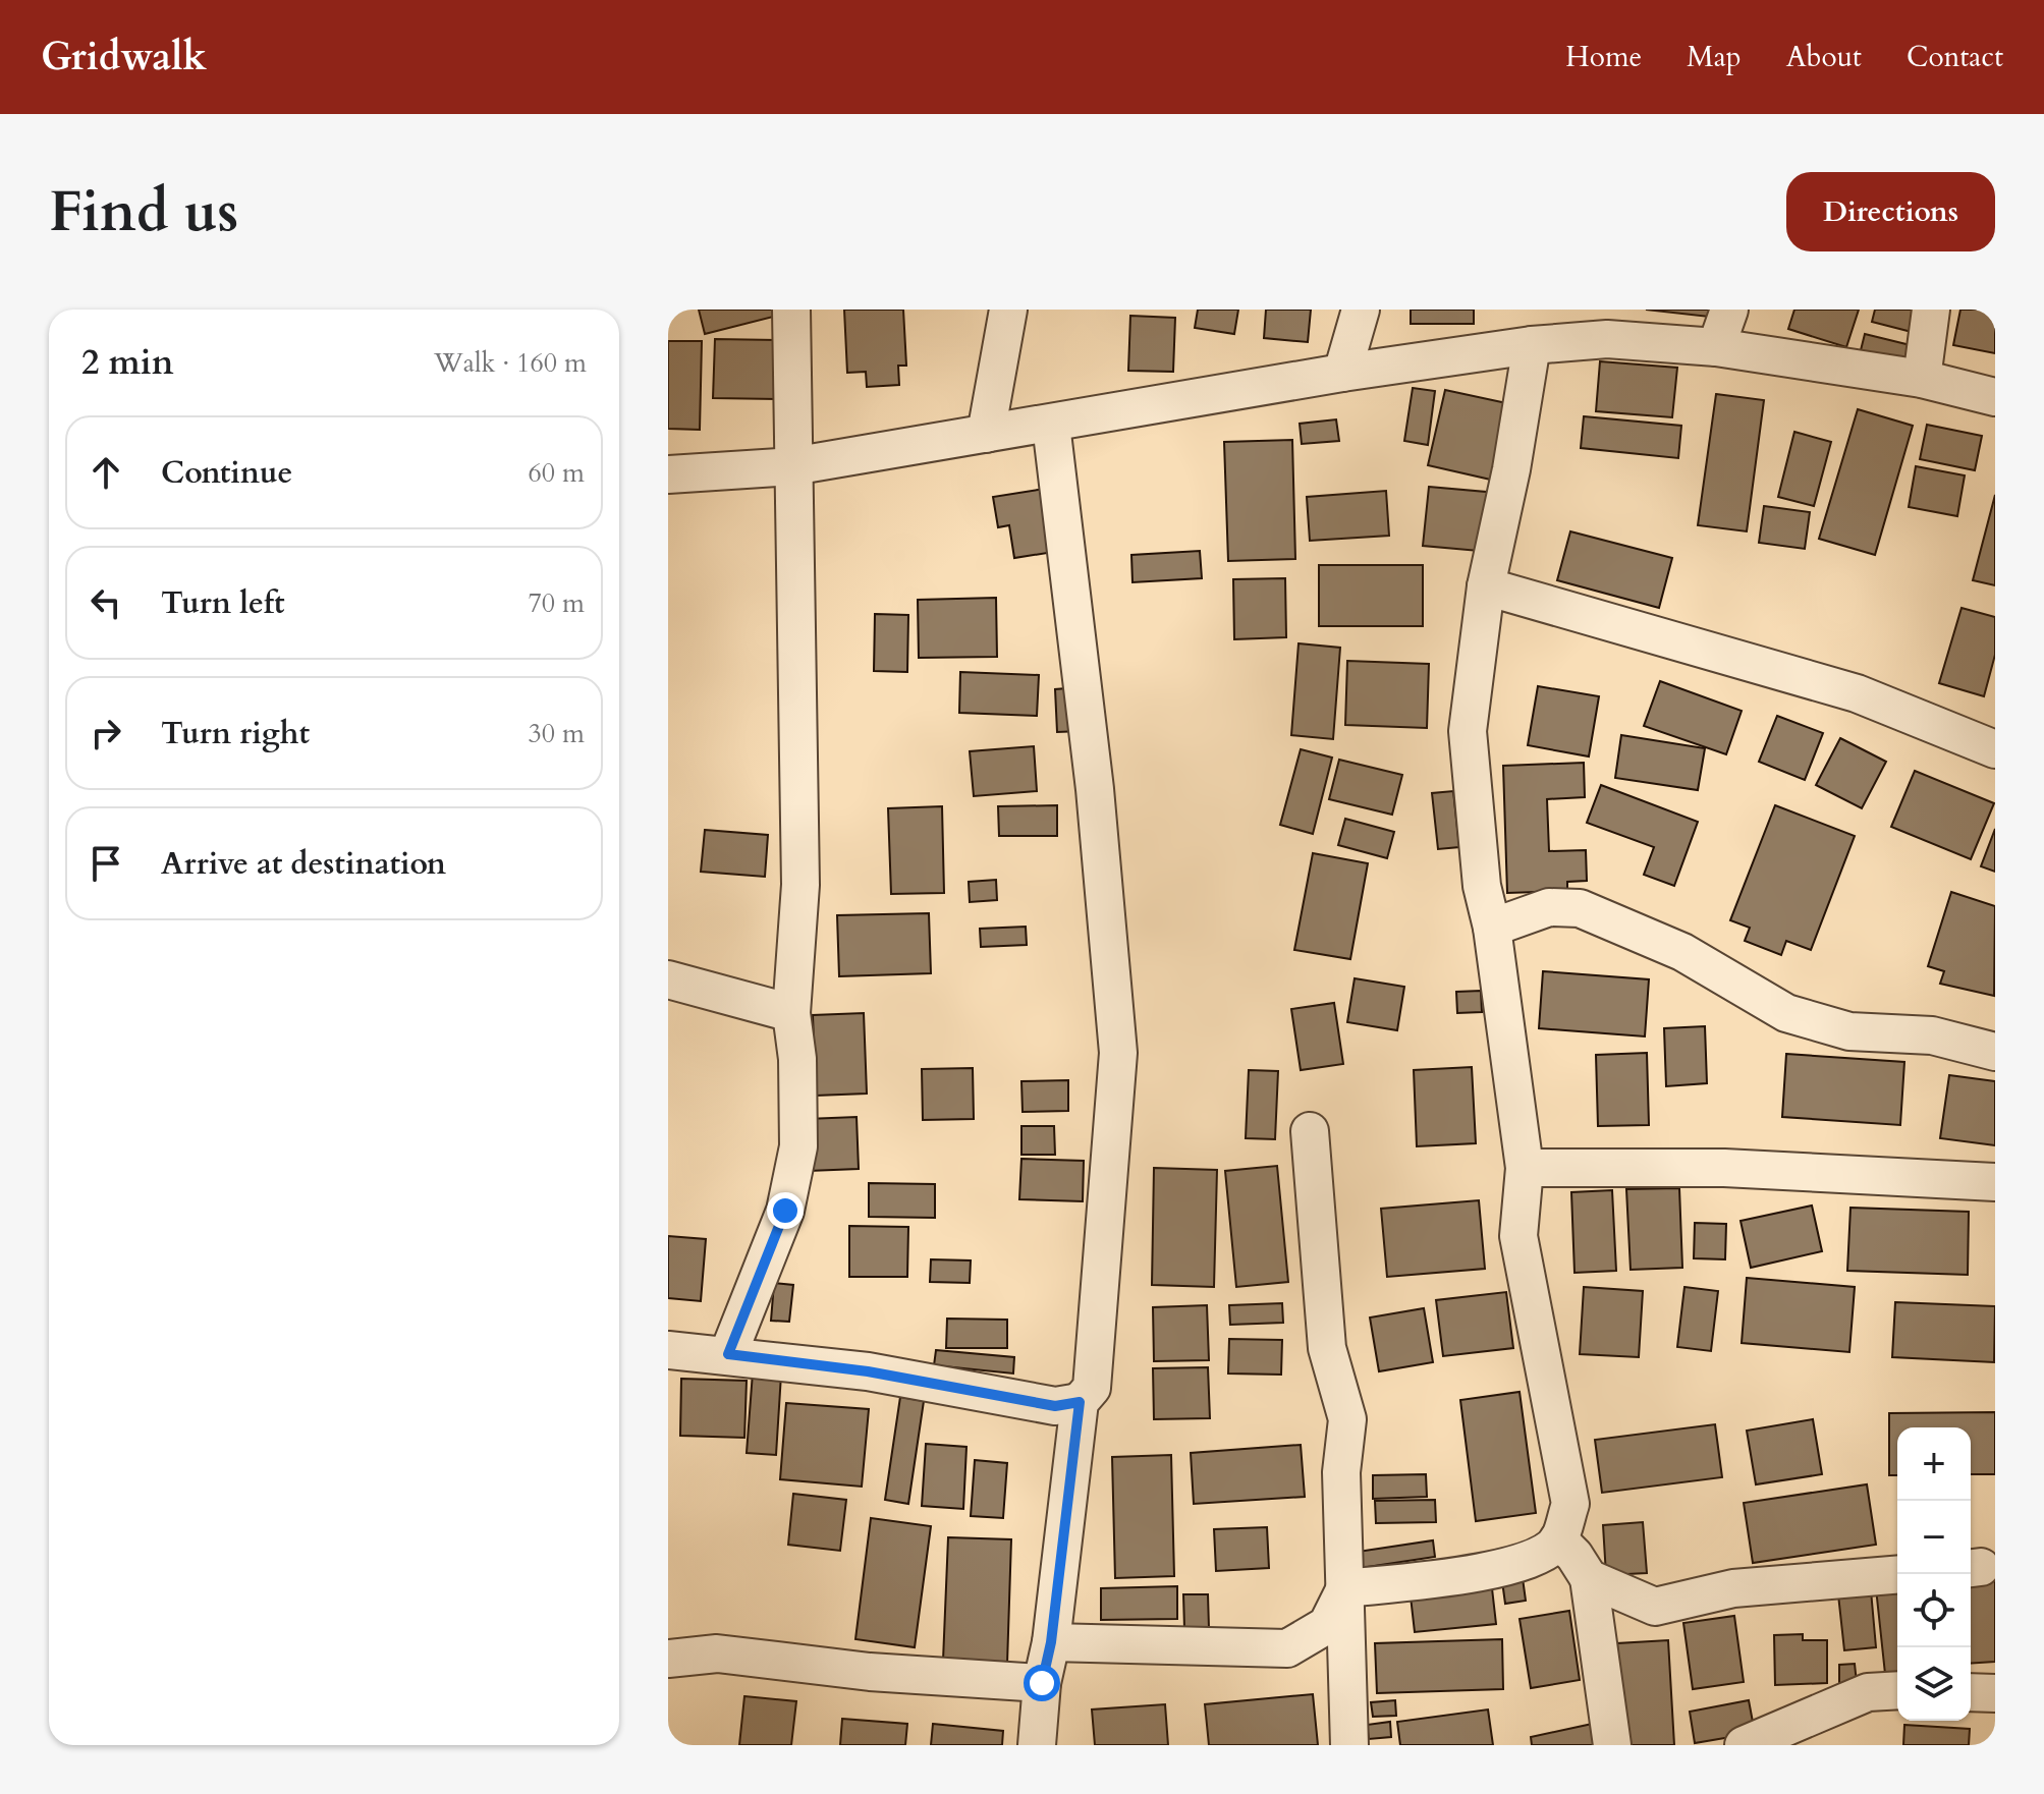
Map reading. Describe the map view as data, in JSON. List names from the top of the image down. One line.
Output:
{"page":{"header":"Gridwalk","nav":["Home","Map","About","Contact"],"buttons":"Directions","title":"Find us","heading":["2 min","Walk · 160 m"],"list":[["Continue","60 m"],["Turn left","70 m"],["Turn right","30 m"],"Arrive at destination"],"map_buttons":["+","−"]}}
